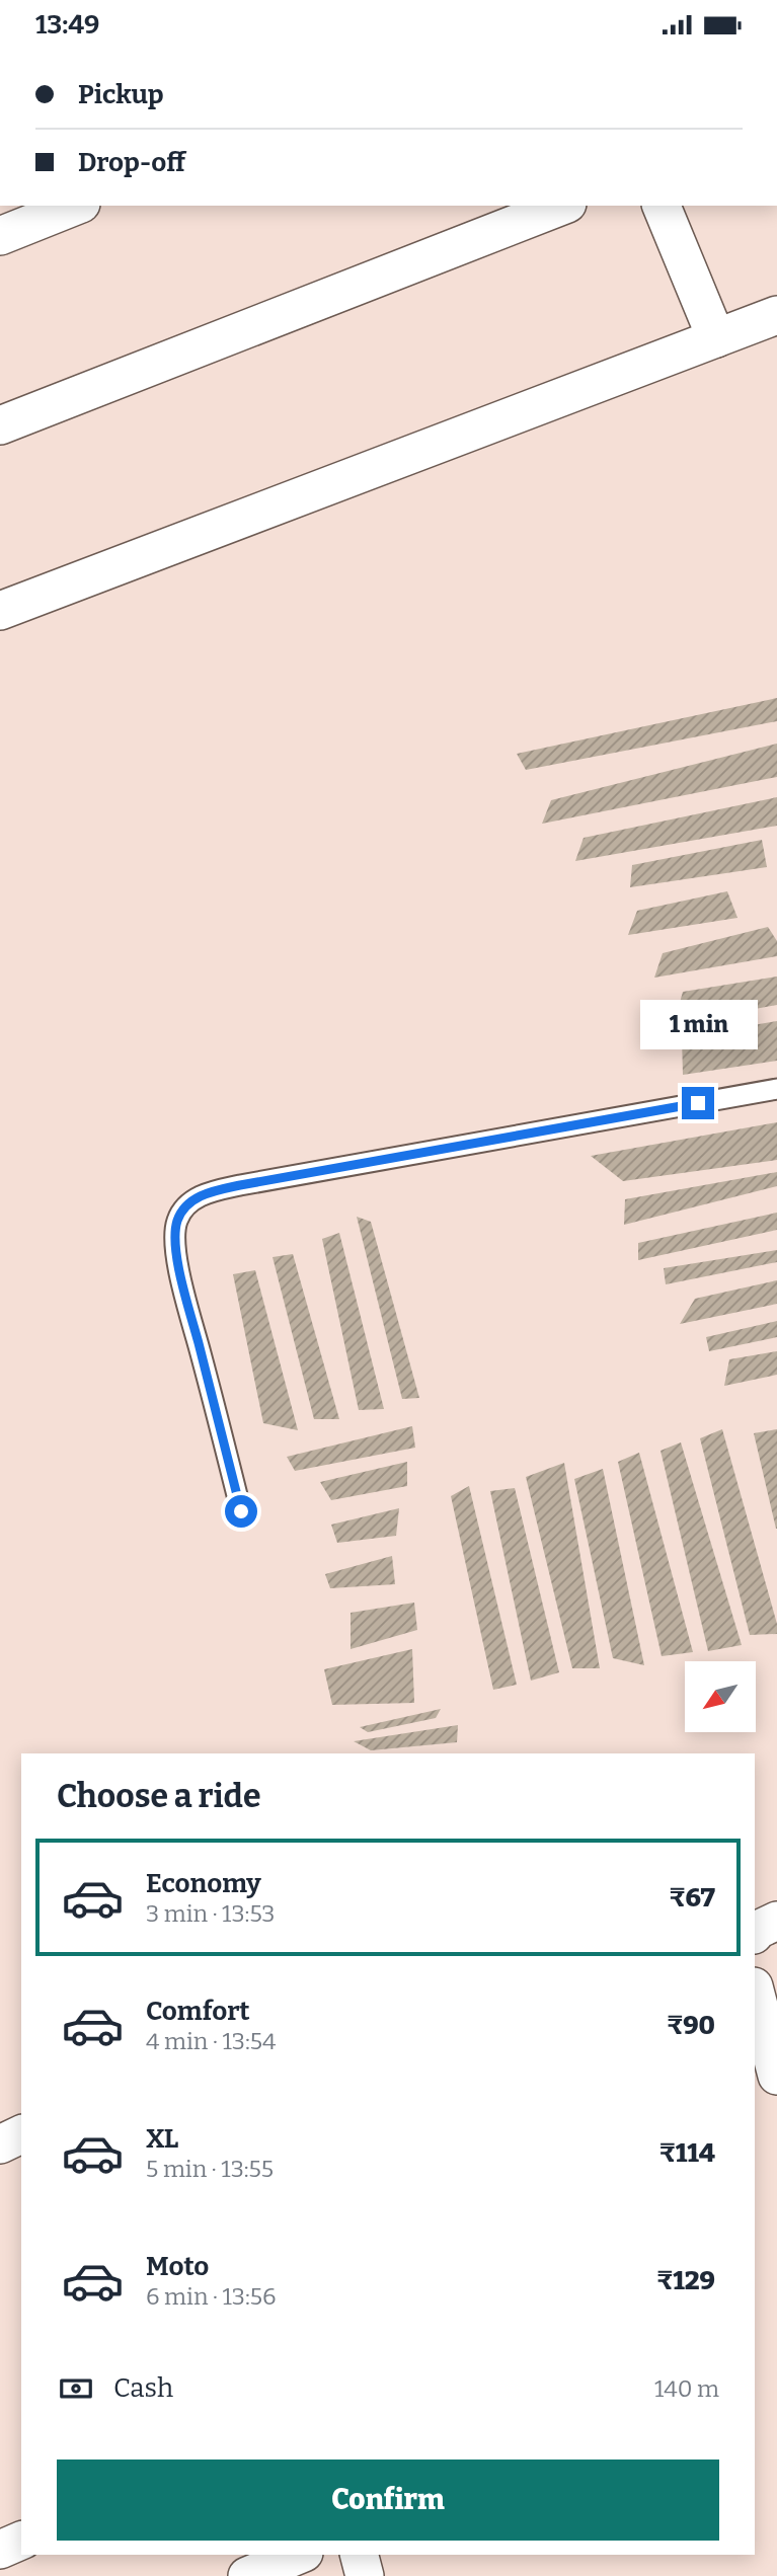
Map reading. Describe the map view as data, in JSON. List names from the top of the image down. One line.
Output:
{"north":"bottom left","page":{"status":"13:49","banner":["Pickup","Drop-off"],"bubble":"1 min","heading":"Choose a ride","list":[{"name":"Economy","note":"3 min · 13:53","value":"₹67"},{"name":"Comfort","note":"4 min · 13:54","value":"₹90"},{"name":"XL","note":"5 min · 13:55","value":"₹114"},{"name":"Moto","note":"6 min · 13:56","value":"₹129"}],"pay":["Cash","140 m"],"buttons":"Confirm"}}
